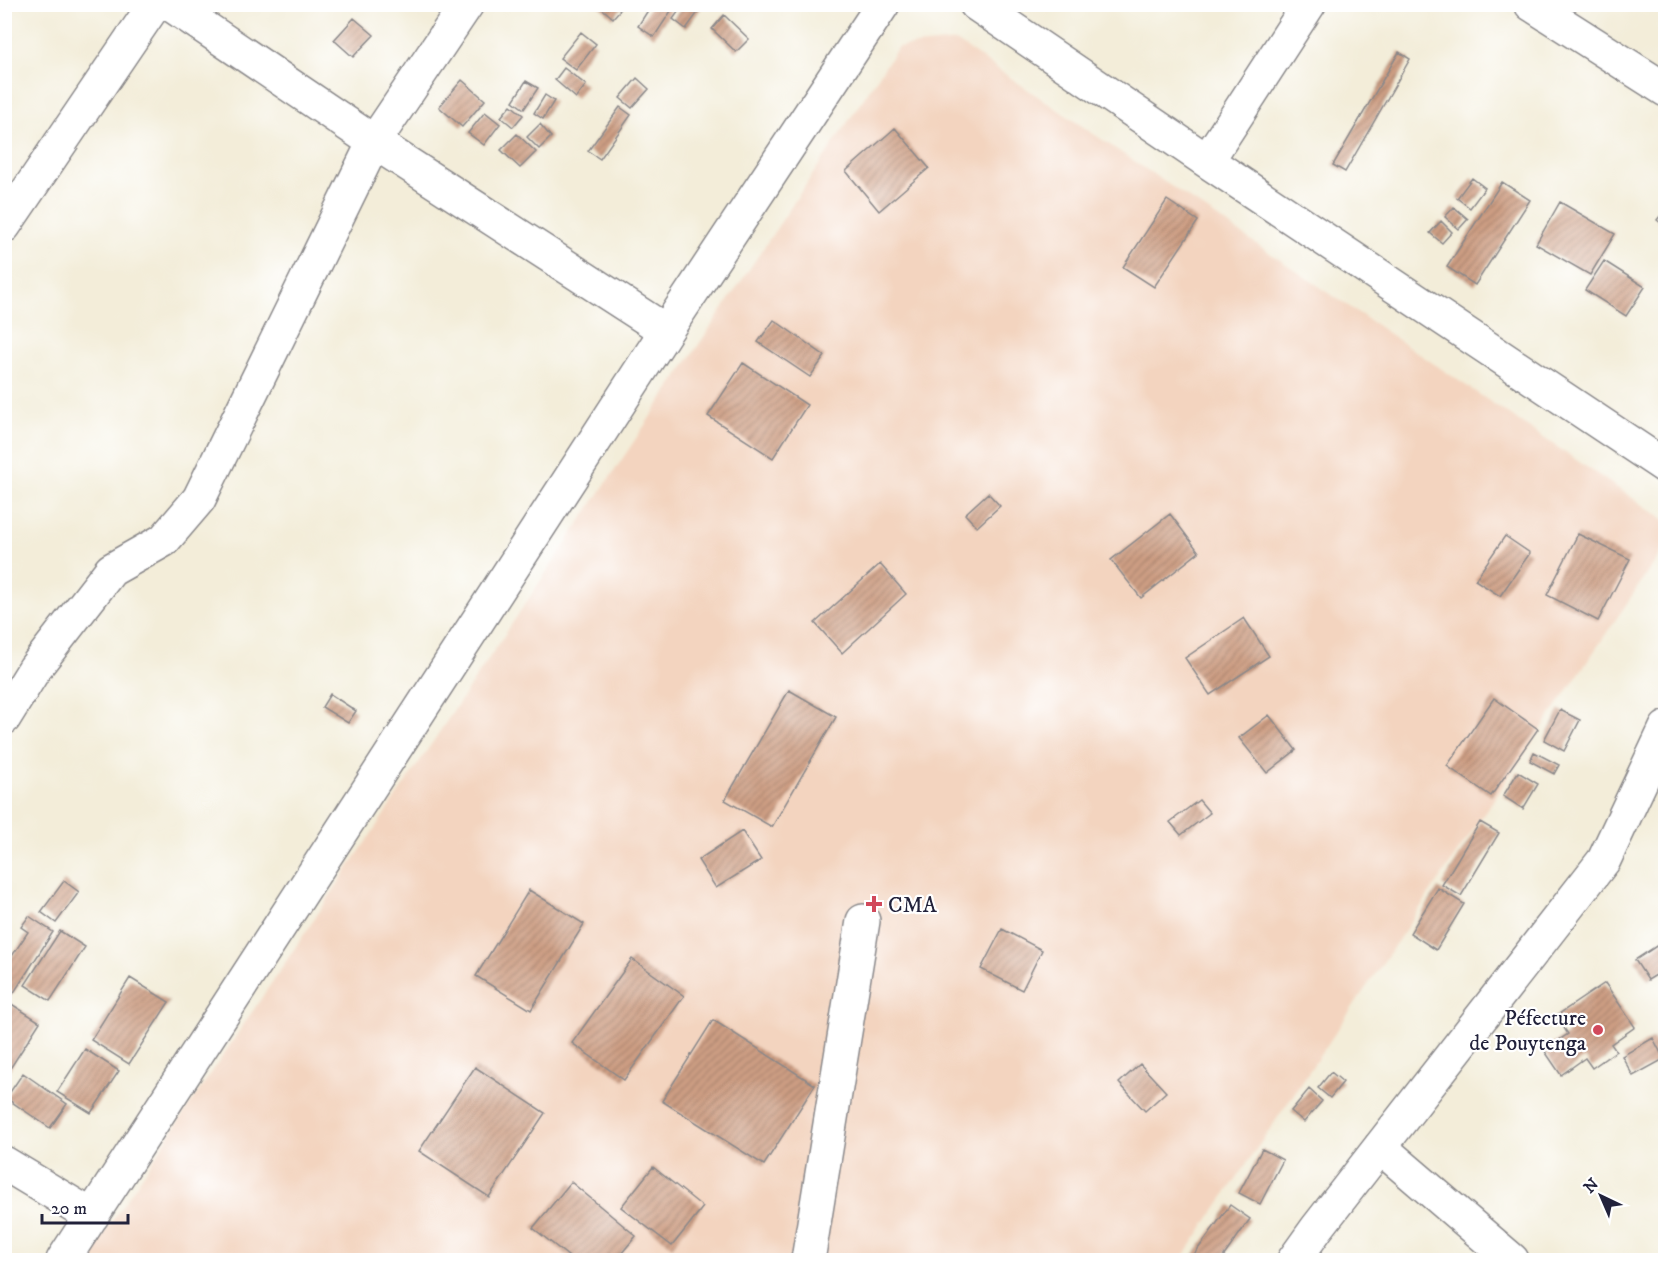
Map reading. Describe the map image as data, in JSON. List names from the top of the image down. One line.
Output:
{"places":{"health":["CMA"],"other":["Péfecture de Pouytenga"]},"scale_bar":"20 m","north":"top left"}
